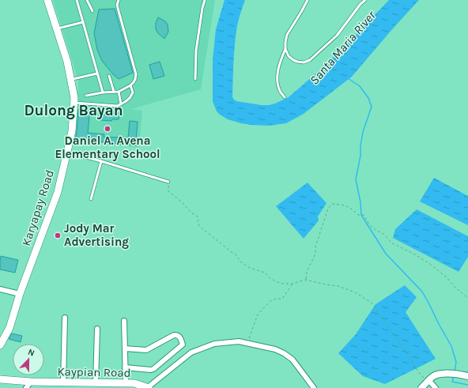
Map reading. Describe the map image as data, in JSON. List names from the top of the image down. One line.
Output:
{"streets":{"main road":["Karyapay Road","Kaypian Road"]},"districts":["Dulong Bayan"],"water":["Santa Maria River"],"places":["Daniel A. Avena Elementary School","Jody Mar Advertising"],"north":"top"}
